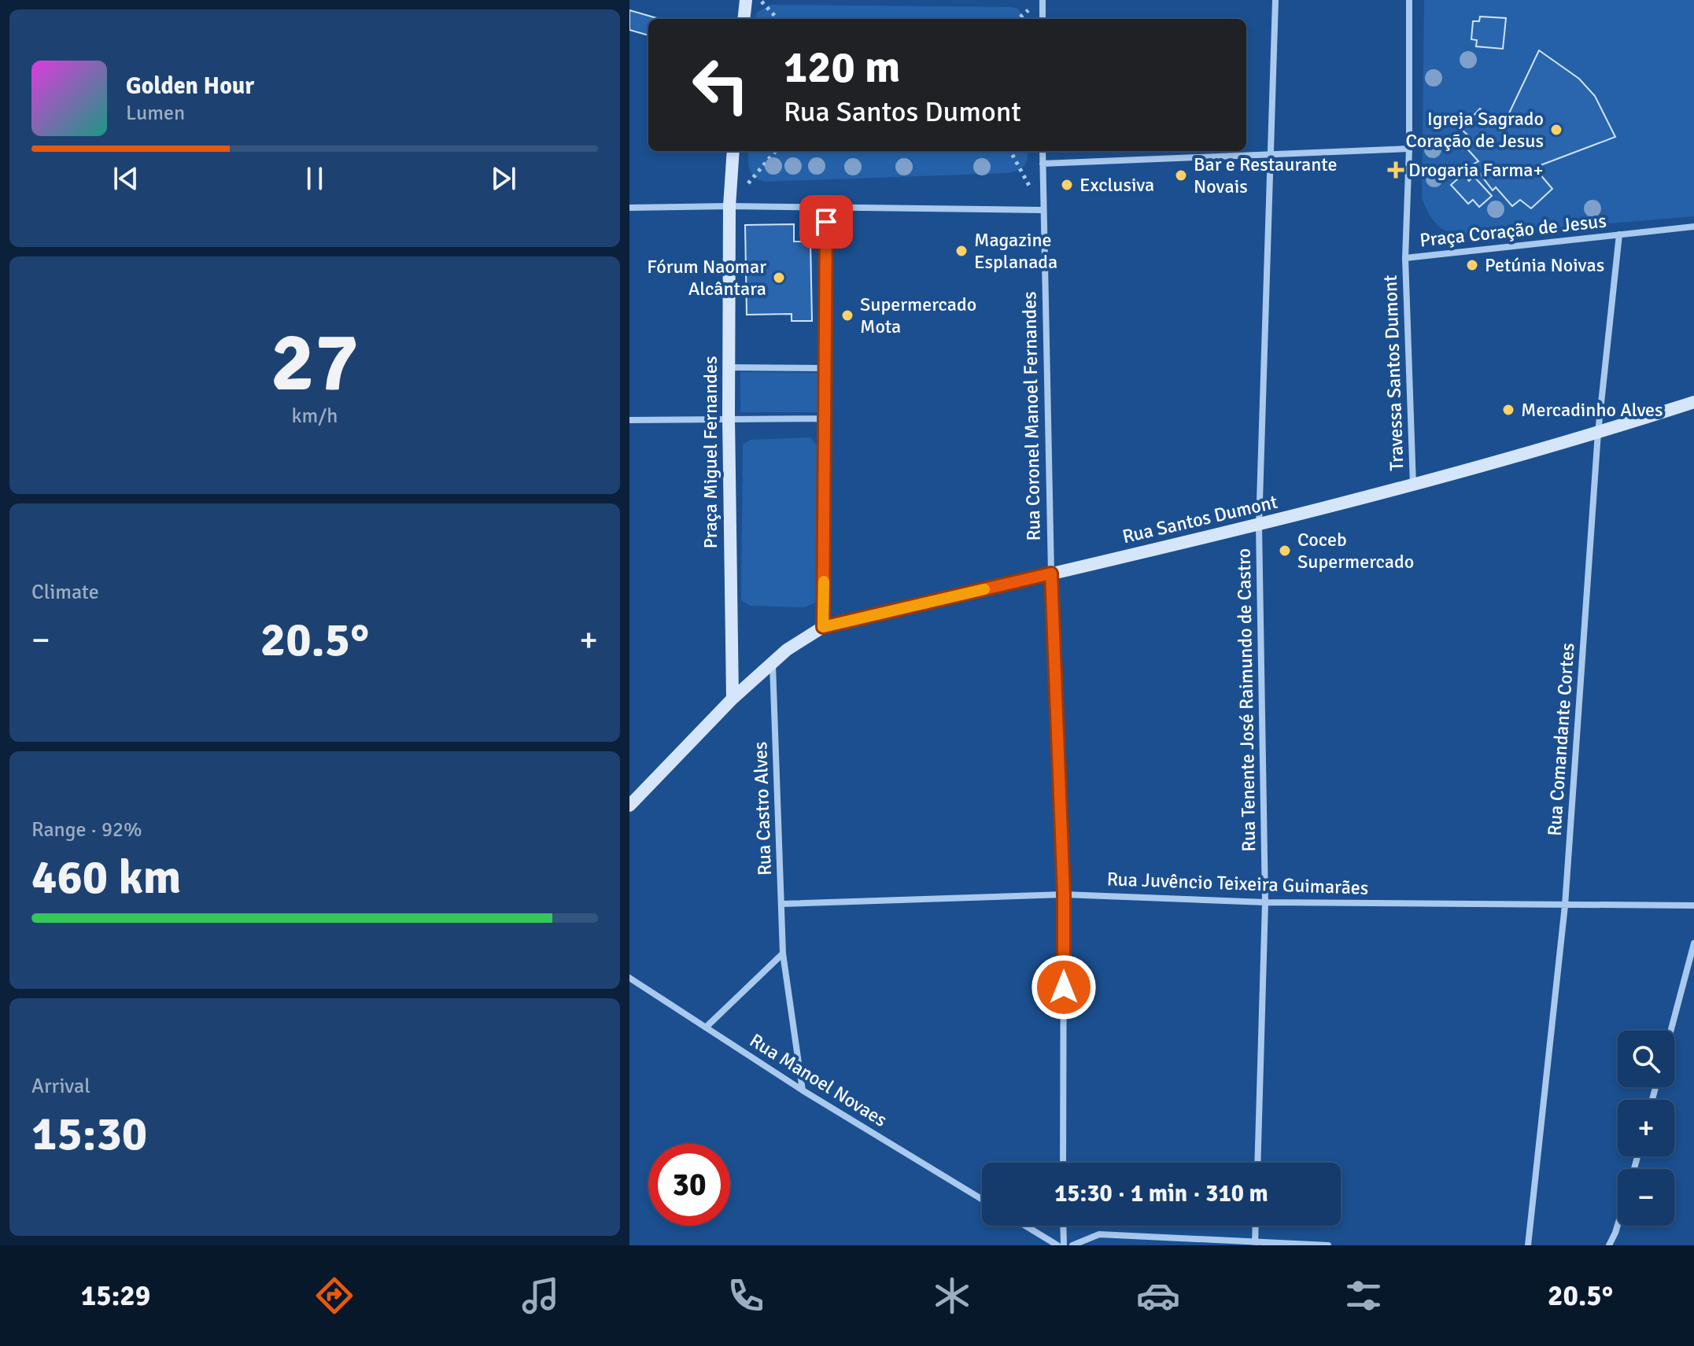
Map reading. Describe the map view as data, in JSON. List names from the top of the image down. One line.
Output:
{"streets":{"main road":["Praça Miguel Fernandes","Rua Santos Dumont"],"street":["Praça Coração de Jesus","Travessa Santos Dumont","Rua Coronel Manoel Fernandes","Rua Tenente José Raimundo de Castro","Rua Comandante Cortes","Rua Castro Alves","Rua Juvêncio Teixeira Guimarães","Rua Manoel Novaes"]},"crossings":[["Praça Coração de Jesus","Travessa Santos Dumont"],["Praça Coração de Jesus","Rua Comandante Cortes"],["Travessa Santos Dumont","Rua Santos Dumont"],["Rua Coronel Manoel Fernandes","Rua Santos Dumont"],["Rua Coronel Manoel Fernandes","Rua Juvêncio Teixeira Guimarães"],["Praça Miguel Fernandes","Rua Santos Dumont"],["Rua Santos Dumont","Rua Tenente José Raimundo de Castro"],["Rua Santos Dumont","Rua Comandante Cortes"],["Rua Santos Dumont","Rua Castro Alves"],["Rua Tenente José Raimundo de Castro","Rua Juvêncio Teixeira Guimarães"],["Rua Comandante Cortes","Rua Juvêncio Teixeira Guimarães"],["Rua Castro Alves","Rua Juvêncio Teixeira Guimarães"],["Rua Castro Alves","Rua Manoel Novaes"]],"places":{"other":["Igreja Sagrado Coração de Jesus","Bar e Restaurante Novais","Exclusiva","Magazine Esplanada","Petúnia Noivas","Fórum Naomar Alcântara","Supermercado Mota","Mercadinho Alves","Coceb Supermercado"],"health":["Drogaria Farma+"]},"page":{"turn":["120 m","Rua Santos Dumont"],"song":["Golden Hour","Lumen"],"tile":[["27","km/h"],"Climate",["Range · 92%","460 km"],["Arrival","15:30"]],"heat":["−","20.5°","+"],"map_buttons":["+","−"],"limit":"30","trip":"15:30 · 1 min · 310 m","tabs":["15:29","20.5°"]}}
